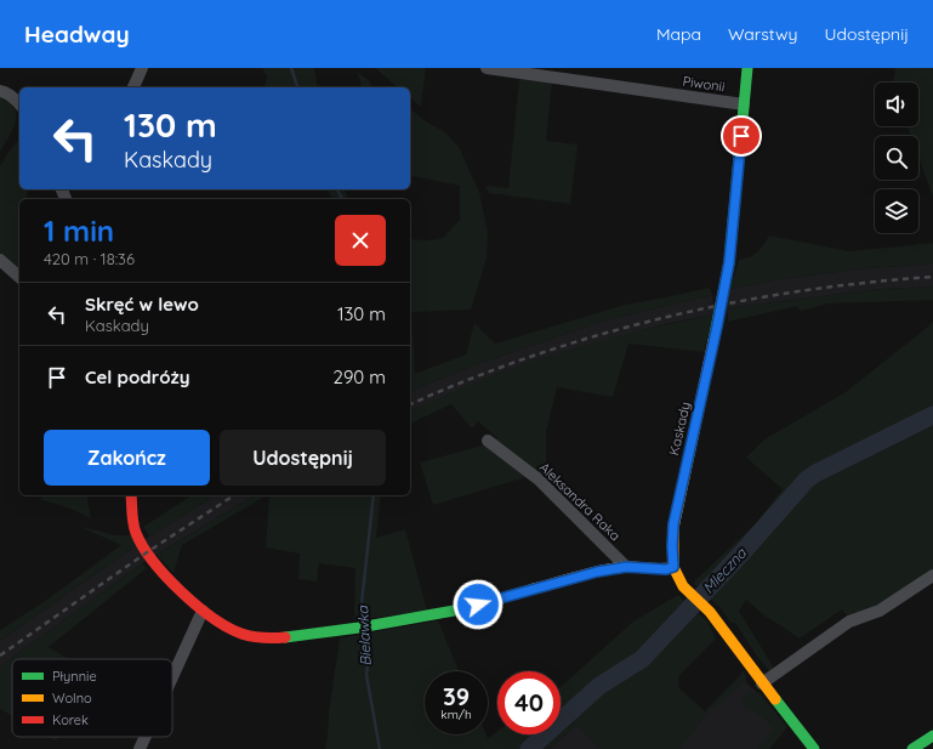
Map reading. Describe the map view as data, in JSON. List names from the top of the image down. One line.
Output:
{"streets":{"street":["Piwonii","Kaskady","Aleksandra Raka"]},"crossings":[["Piwonii","Kaskady"]],"water":["Mleczna","Bielawka"],"legend":["Płynnie","Wolno","Korek"],"page":{"header":"Headway","nav":["Mapa","Warstwy","Udostępnij"],"turn":["130 m","Kaskady"],"heading":["1 min","420 m · 18:36"],"list":[{"name":"Skręć w lewo","note":"Kaskady","value":"130 m"},{"name":"Cel podróży","value":"290 m"}],"buttons":["Zakończ","Udostępnij"],"speed":"39 km/h","limit":"40"}}
